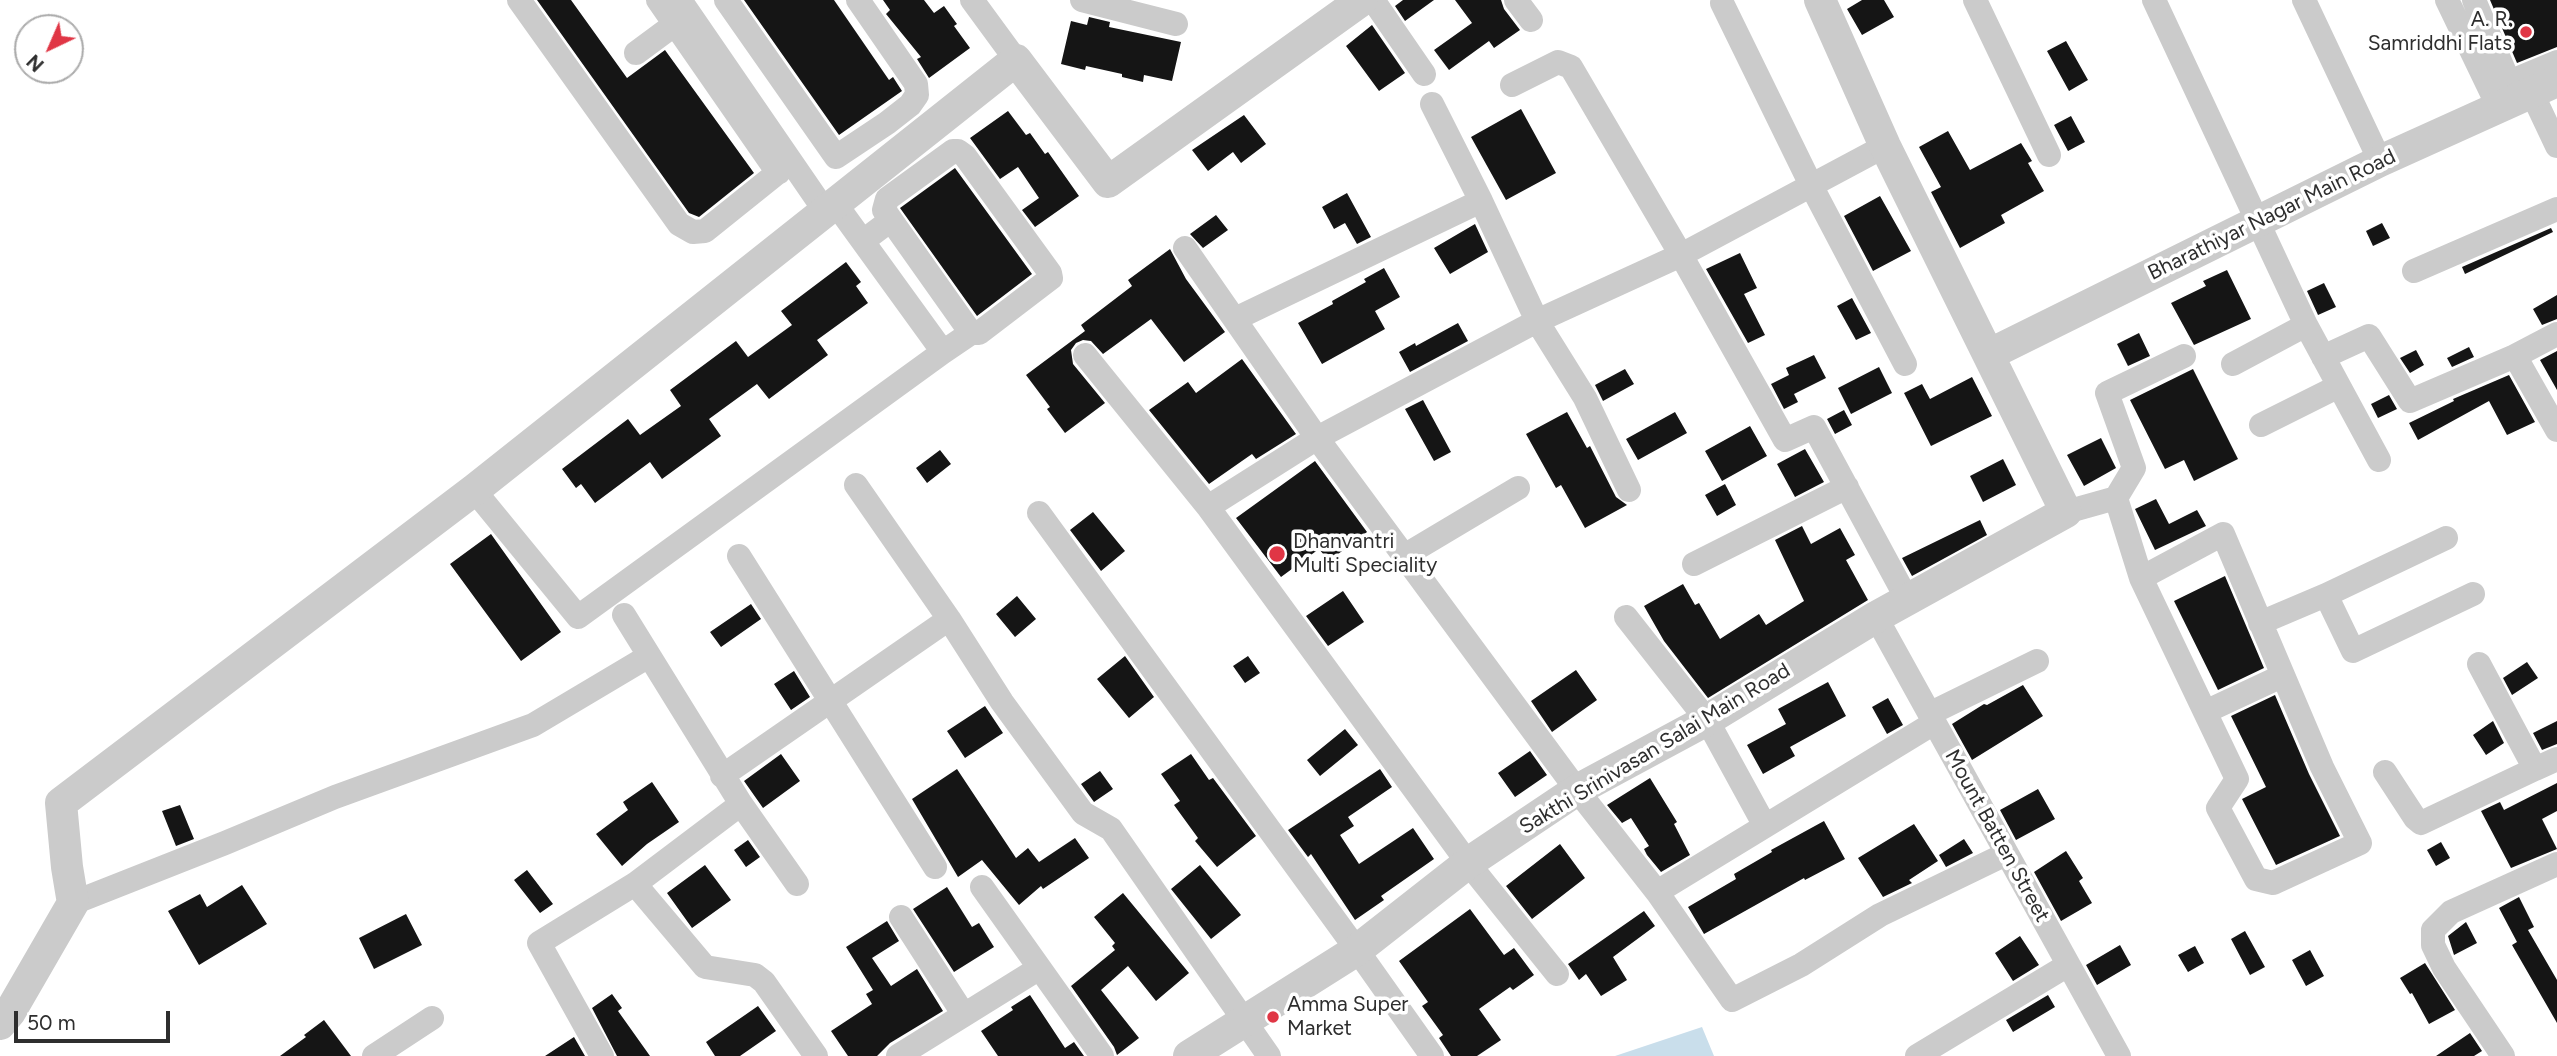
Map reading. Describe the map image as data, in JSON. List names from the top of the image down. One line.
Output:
{"streets":{"street":["Bharathiyar Nagar Main Road","Sakthi Srinivasan Salai Main Road","Mount Batten Street"]},"crossings":[["Sakthi Srinivasan Salai Main Road","Mount Batten Street"]],"places":["A. R. Samriddhi Flats","Dhanvantri Multi Speciality","Amma Super Market"],"scale_bar":"50 m","north":"bottom left"}
